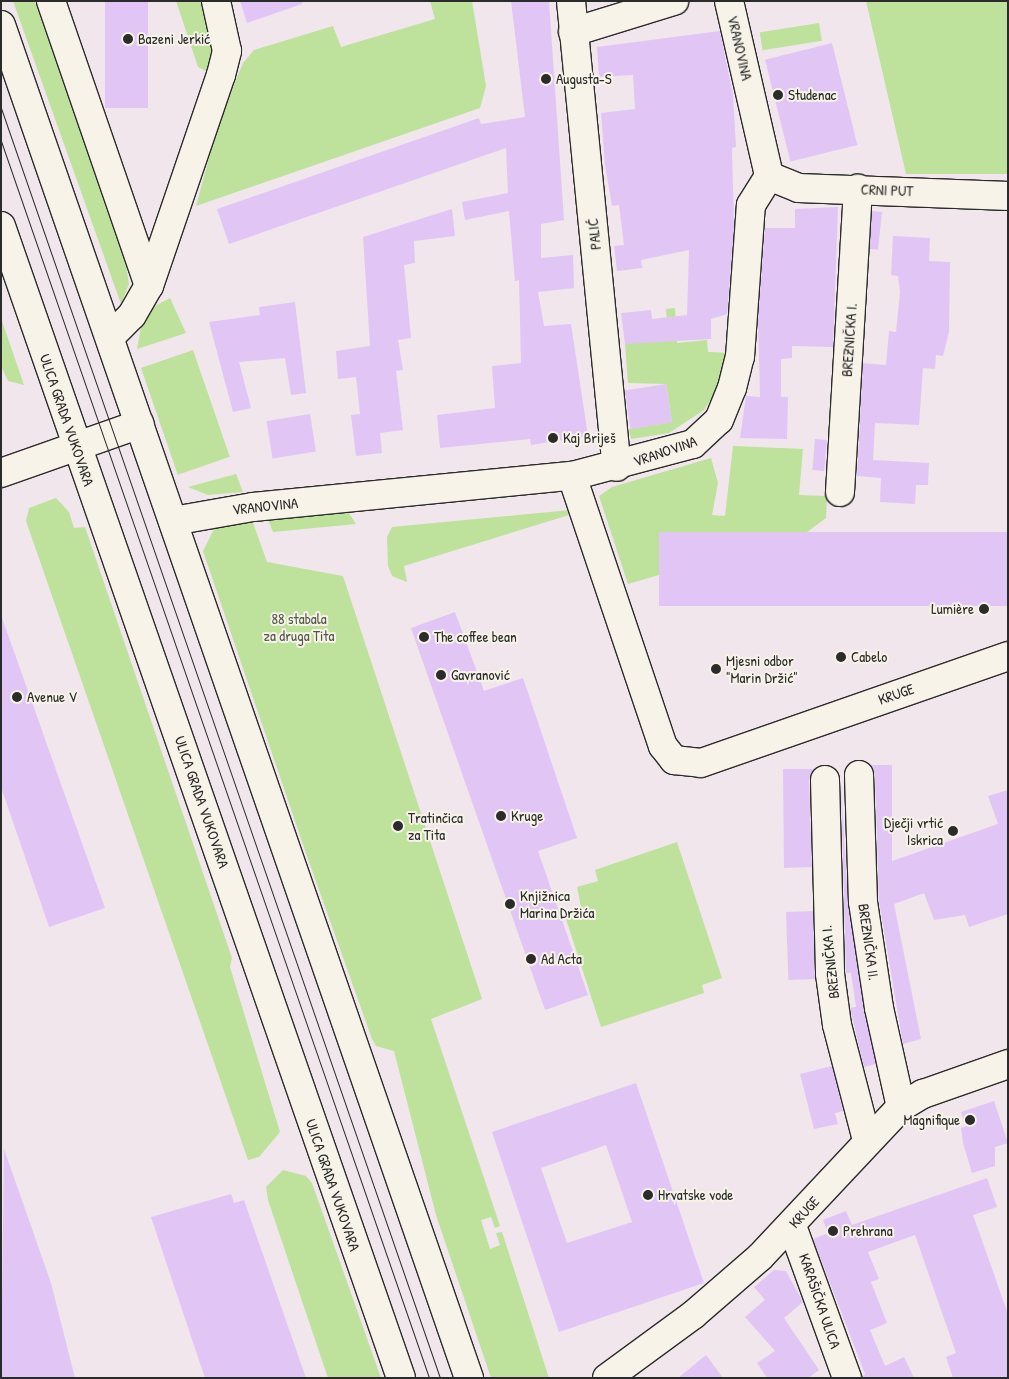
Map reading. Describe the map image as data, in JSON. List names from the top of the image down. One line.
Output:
{"streets":{"street":["VRANOVINA","CRNI PUT","PALIĆ","BREZNIČKA I.","ULICA GRADA VUKOVARA","KRUGE","BREZNIČKA II.","KARAŠIČKA ULICA"]},"crossings":[["VRANOVINA","CRNI PUT"],["VRANOVINA","PALIĆ"],["VRANOVINA","KRUGE"],["CRNI PUT","BREZNIČKA I."],["BREZNIČKA I.","KRUGE"],["KRUGE","BREZNIČKA II."],["KRUGE","KARAŠIČKA ULICA"]],"parks":["88 stabala za druga Tita"],"places":["Bazeni Jerkić","Augusta-S","Studenac","Kaj Briješ","Lumière","The coffee bean","Cabelo","Mjesni odbor \"Marin Držić\"","Gavranović","Avenue V","Kruge","Tratinčica za Tita","Dječji vrtić Iskrica","Knjižnica Marina Držića","Ad Acta","Magnifique","Hrvatske vode","Prehrana"]}
